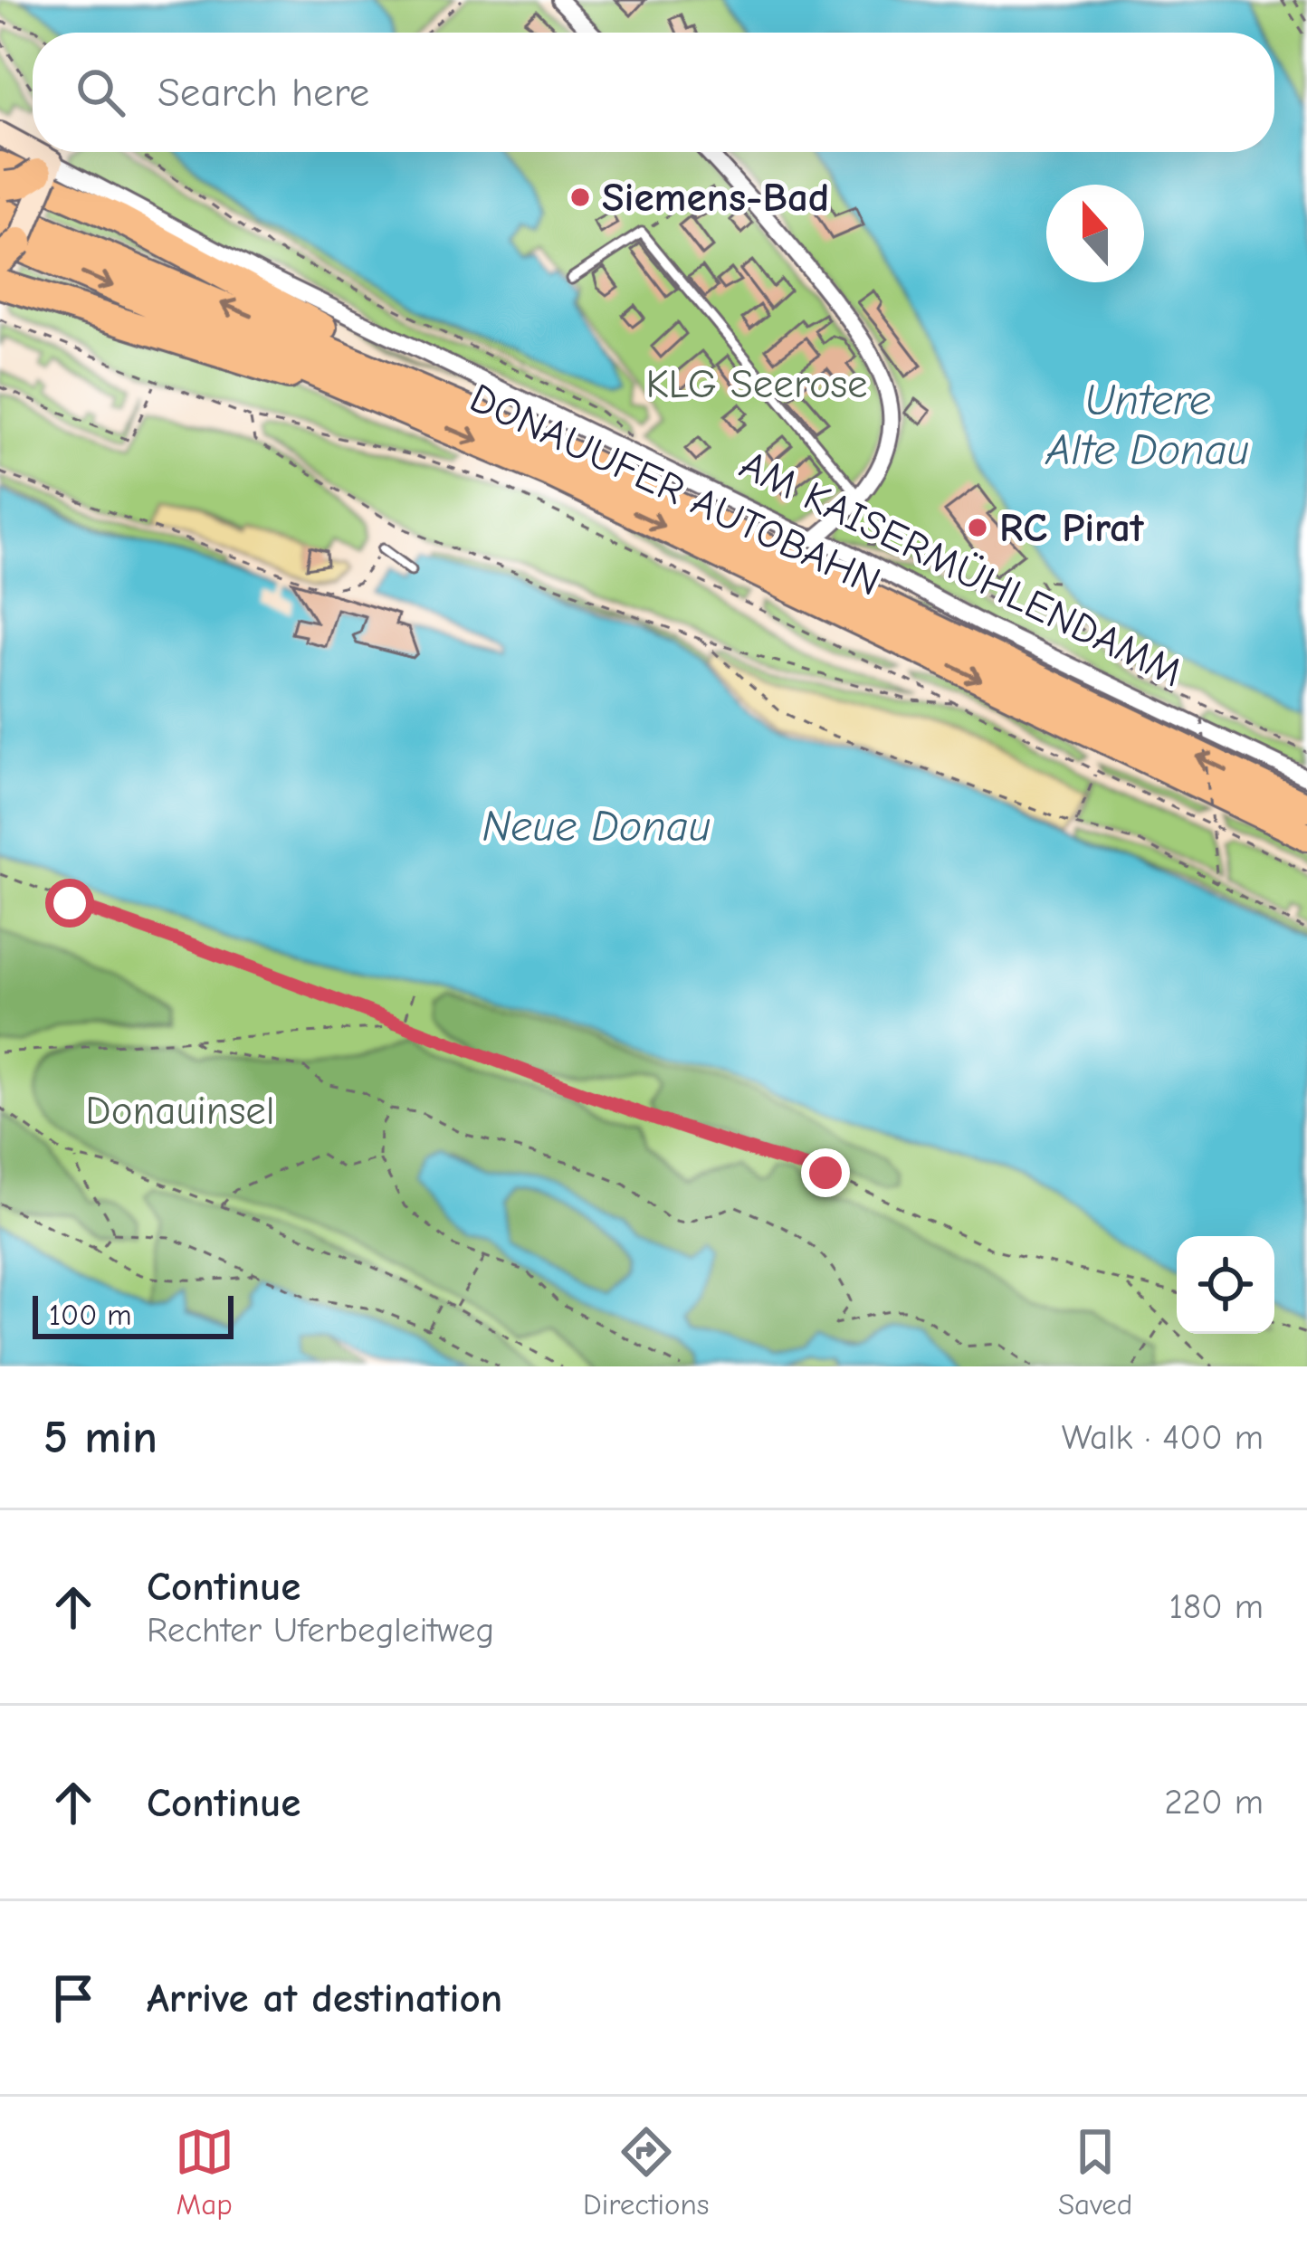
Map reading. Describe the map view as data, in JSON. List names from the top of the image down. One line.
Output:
{"streets":{"highway":["DONAUUFER AUTOBAHN"],"street":["AM KAISERMÜHLENDAMM"]},"water":["Untere Alte Donau","Neue Donau"],"parks":["KLG Seerose","Donauinsel"],"places":["Siemens-Bad","RC Pirat"],"scale_bar":"100 m","north":"top","page":{"search":"Search here","scale":"100 m","heading":["5 min","Walk · 400 m"],"list":[["Continue","Rechter Uferbegleitweg","180 m"],["Continue","220 m"],"Arrive at destination"],"nav":["Map","Directions","Saved"]}}
